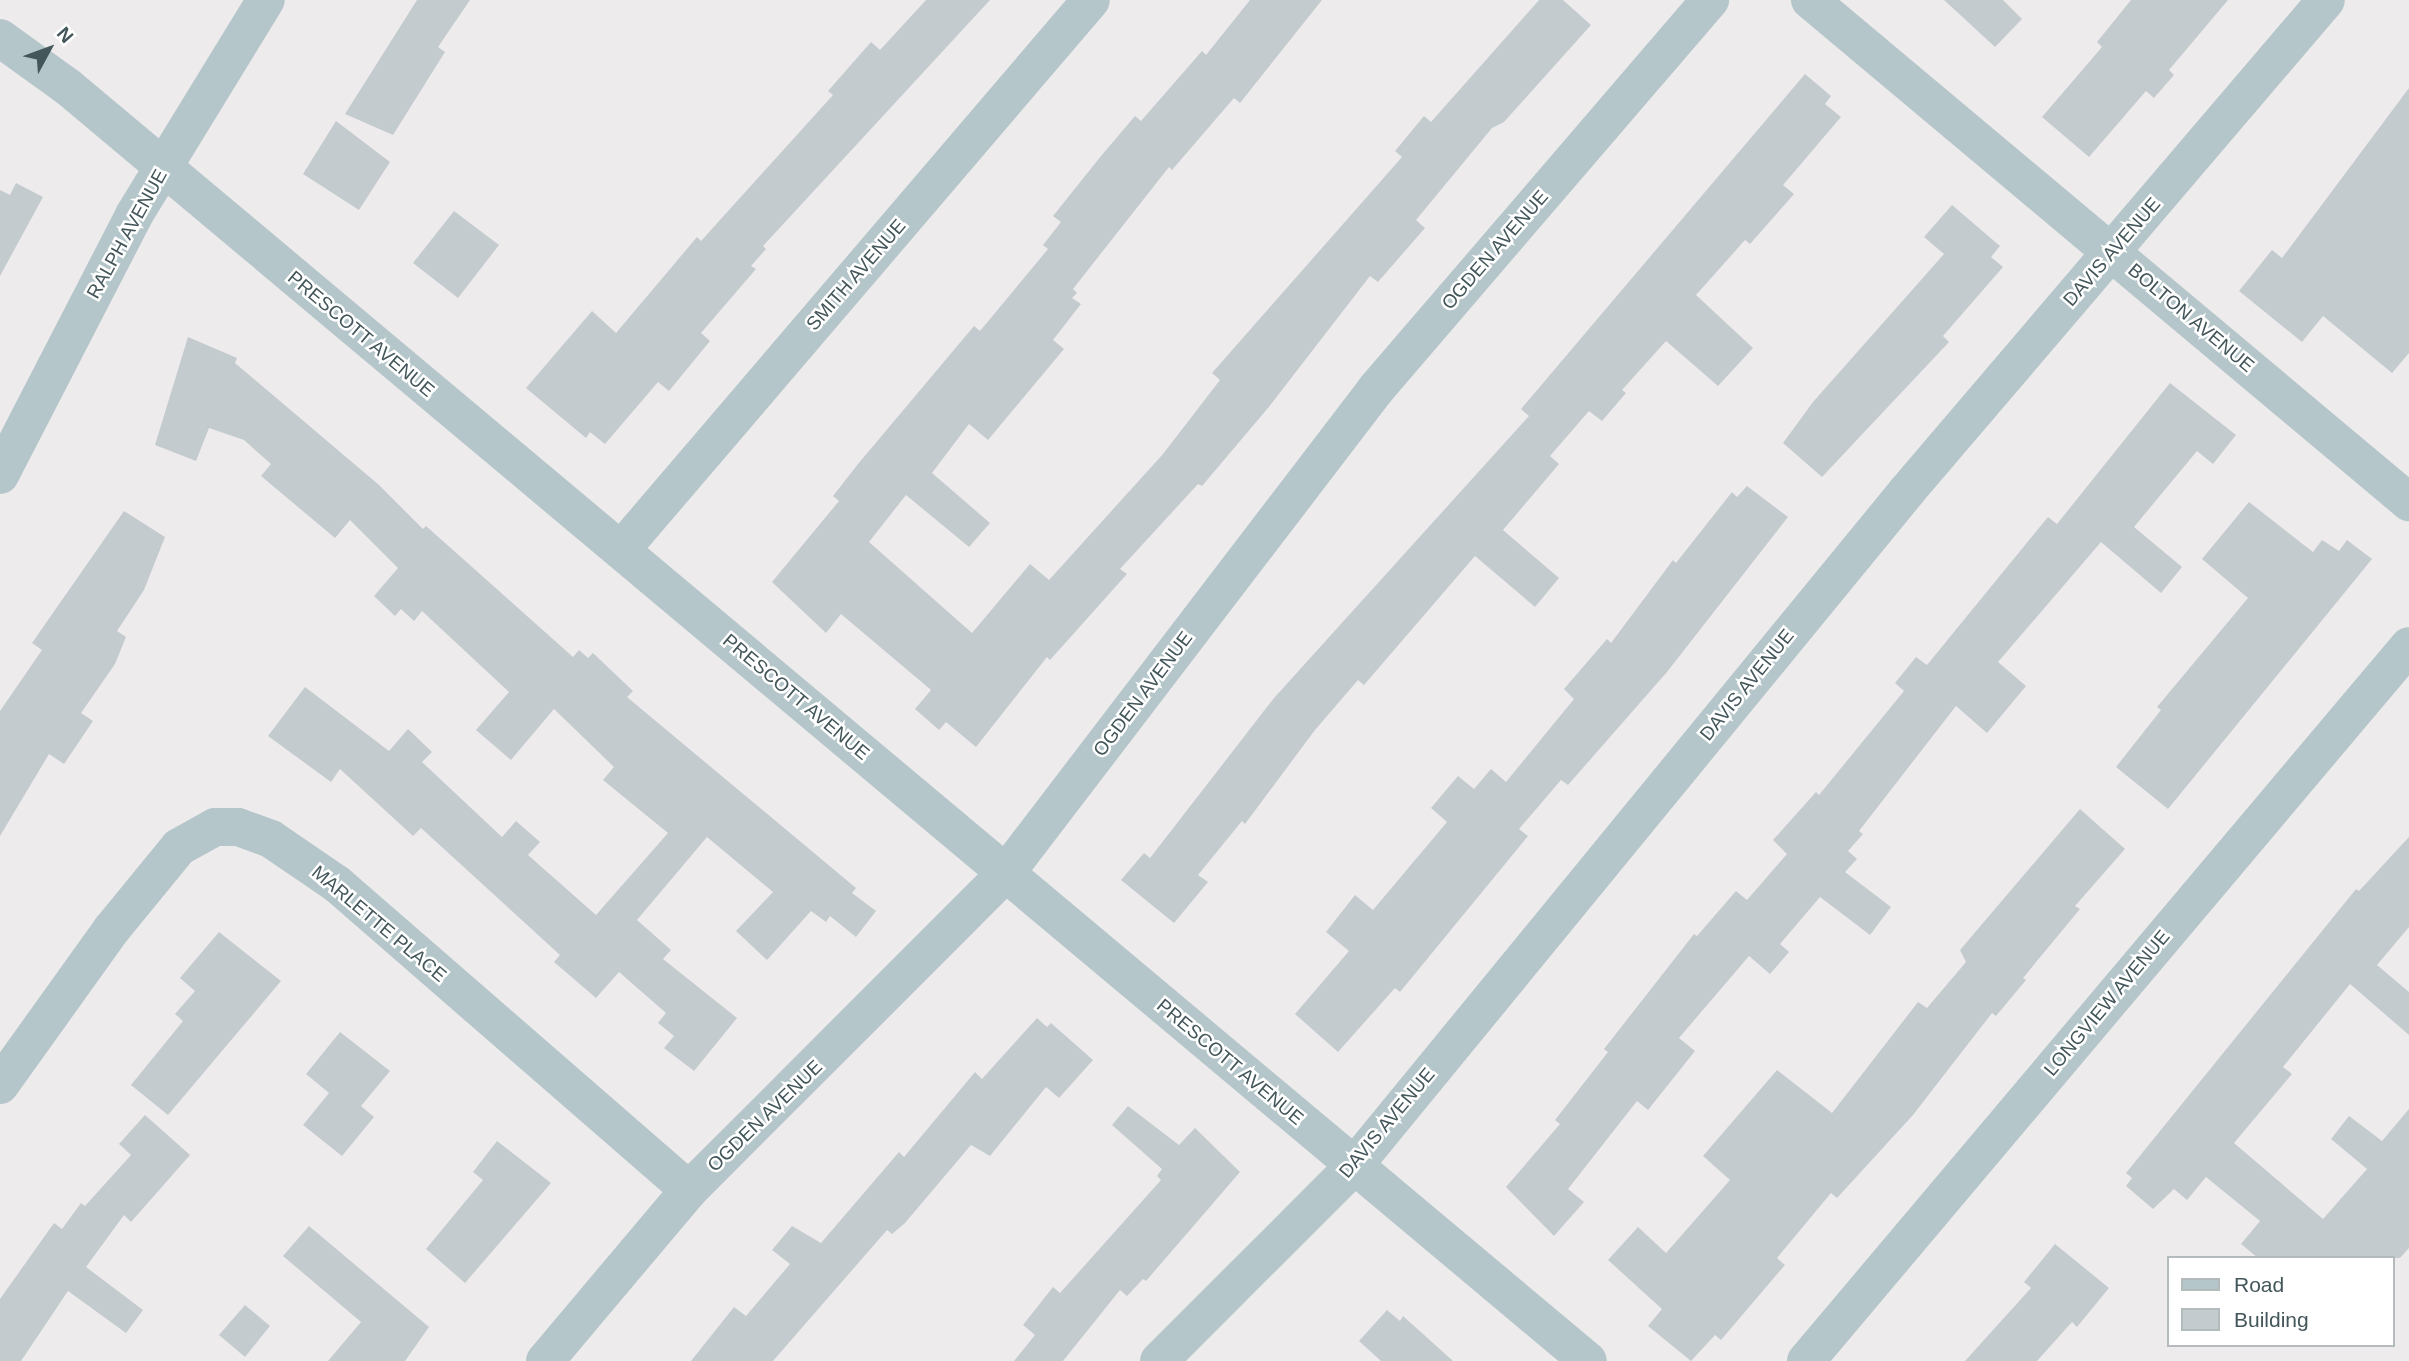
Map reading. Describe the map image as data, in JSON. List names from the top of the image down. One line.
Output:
{"streets":{"street":["RALPH AVENUE","OGDEN AVENUE","DAVIS AVENUE","SMITH AVENUE","BOLTON AVENUE","PRESCOTT AVENUE","MARLETTE PLACE","LONGVIEW AVENUE"]},"crossings":[["RALPH AVENUE","PRESCOTT AVENUE"],["OGDEN AVENUE","PRESCOTT AVENUE"],["OGDEN AVENUE","MARLETTE PLACE"],["DAVIS AVENUE","BOLTON AVENUE"],["DAVIS AVENUE","PRESCOTT AVENUE"],["SMITH AVENUE","PRESCOTT AVENUE"]],"legend":["Road","Building"],"north":"top right"}
